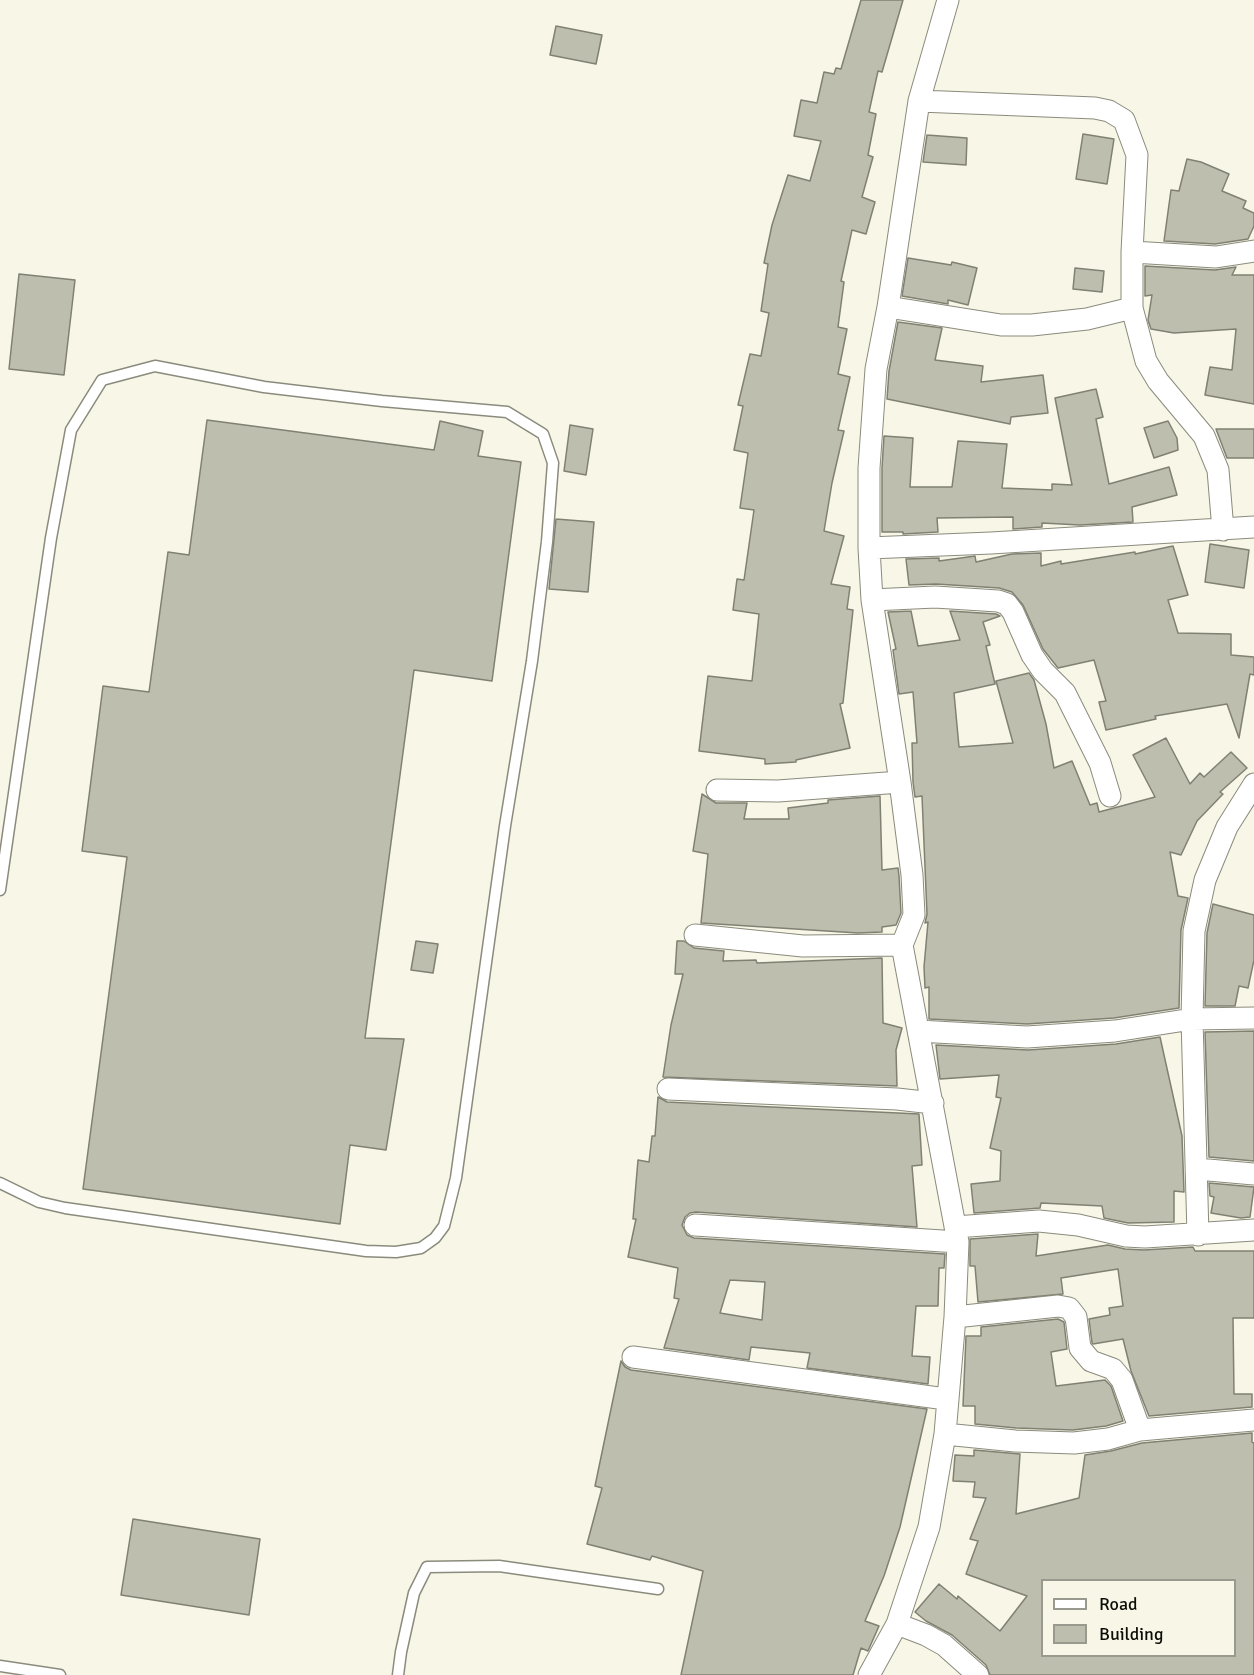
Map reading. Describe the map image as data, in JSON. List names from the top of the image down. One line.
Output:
{"legend":["Road","Building"]}
